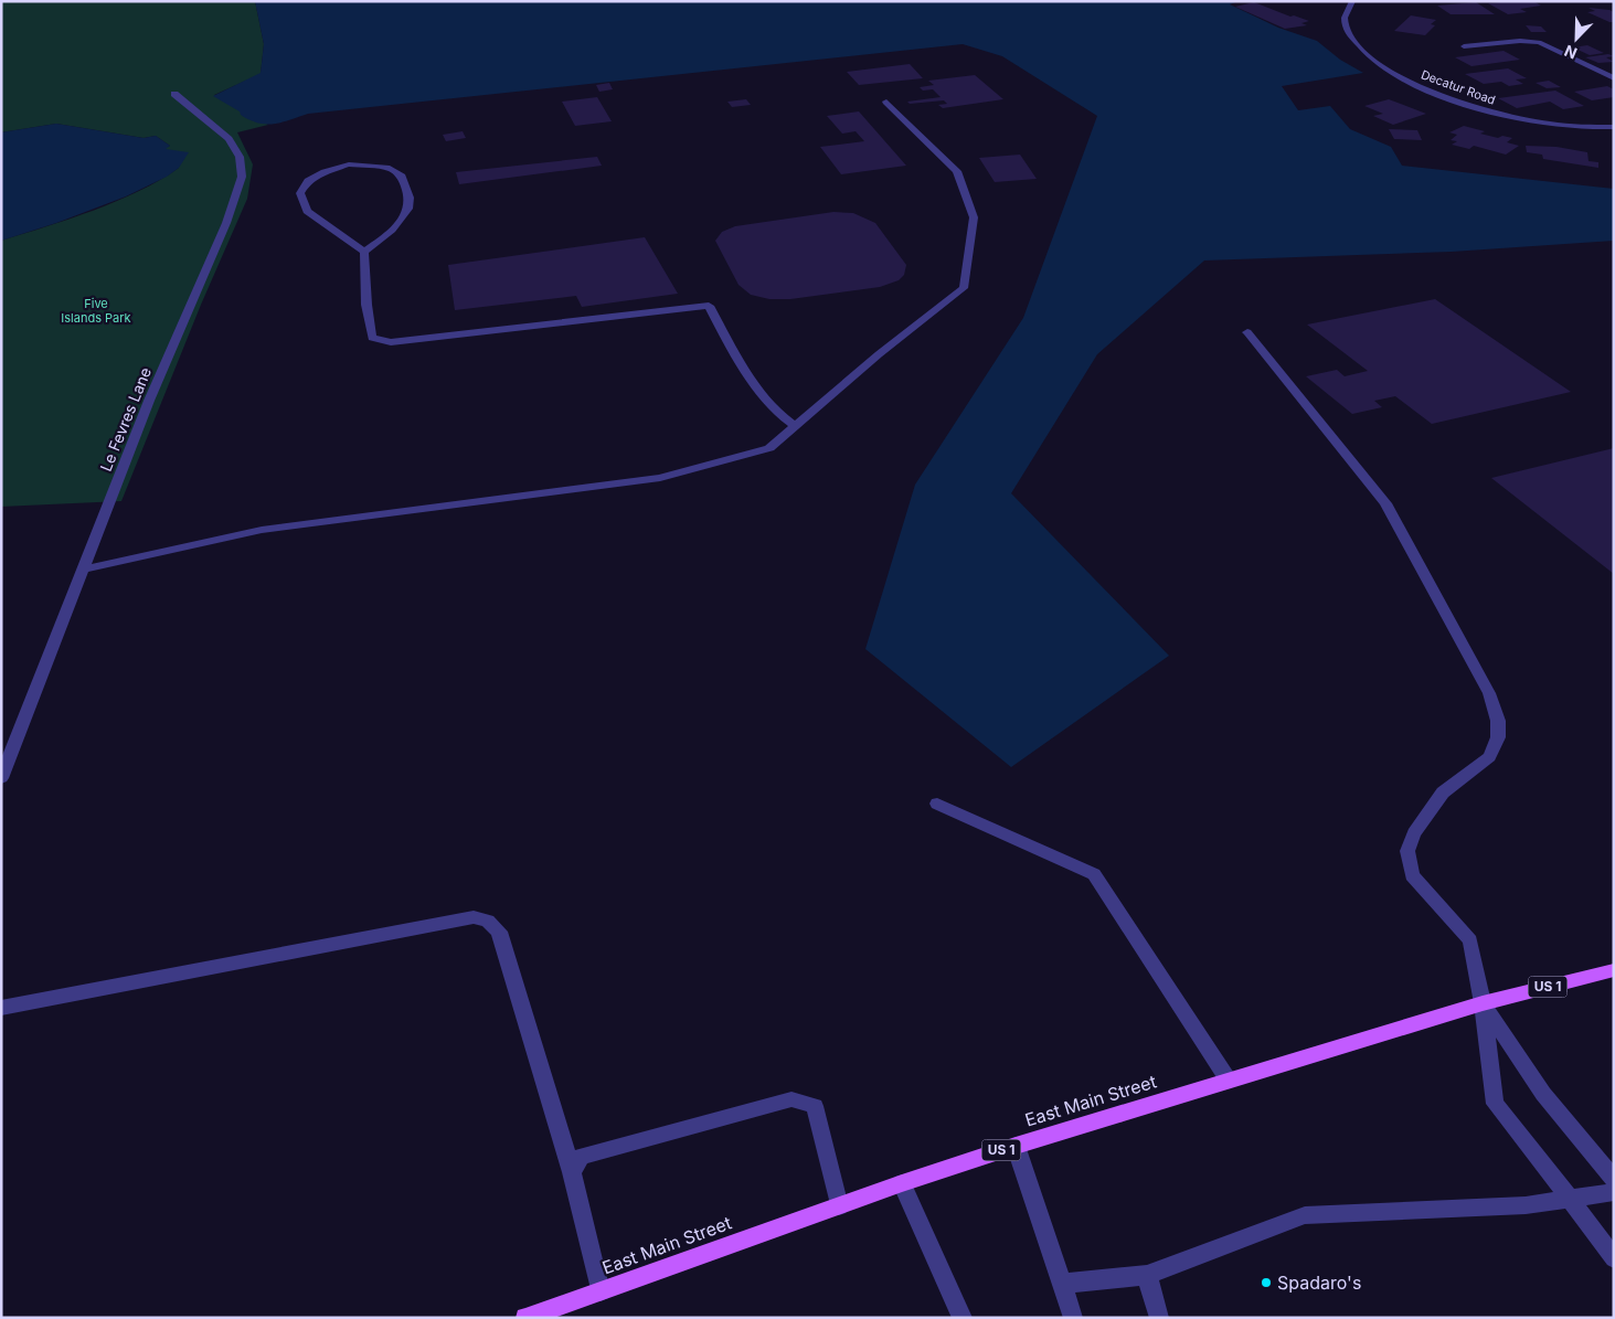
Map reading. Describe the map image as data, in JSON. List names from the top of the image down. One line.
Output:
{"streets":{"main road":["US 1","East Main Street"],"street":["Decatur Road","Le Fevres Lane"]},"parks":["Five Islands Park"],"places":["Spadaro's"],"north":"bottom left"}
